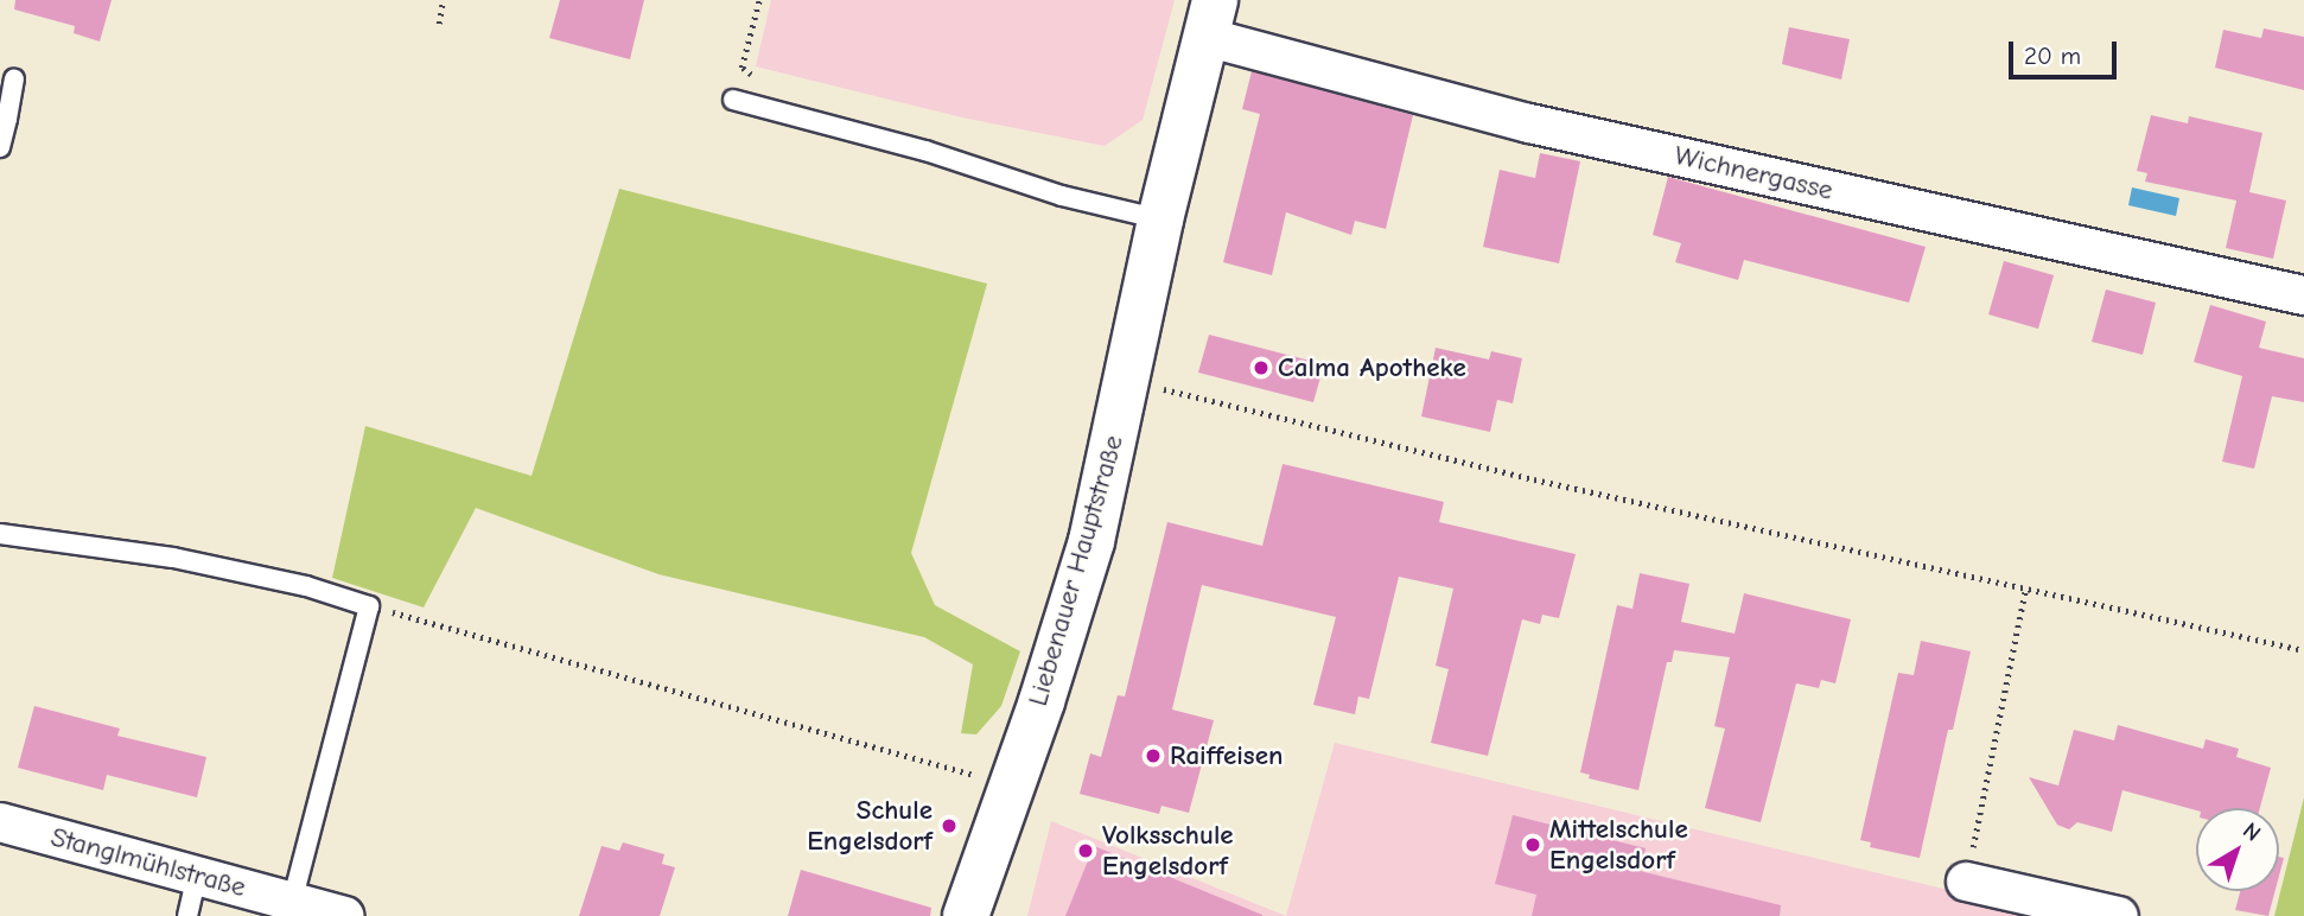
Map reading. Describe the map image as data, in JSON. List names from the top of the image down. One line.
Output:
{"streets":{"main road":["Liebenauer Hauptstraße"],"street":["Wichnergasse","Stanglmühlstraße"]},"crossings":[["Wichnergasse","Liebenauer Hauptstraße"]],"places":["Calma Apotheke","Raiffeisen","Schule Engelsdorf","Mittelschule Engelsdorf","Volksschule Engelsdorf"],"scale_bar":"20 m","north":"top right"}
